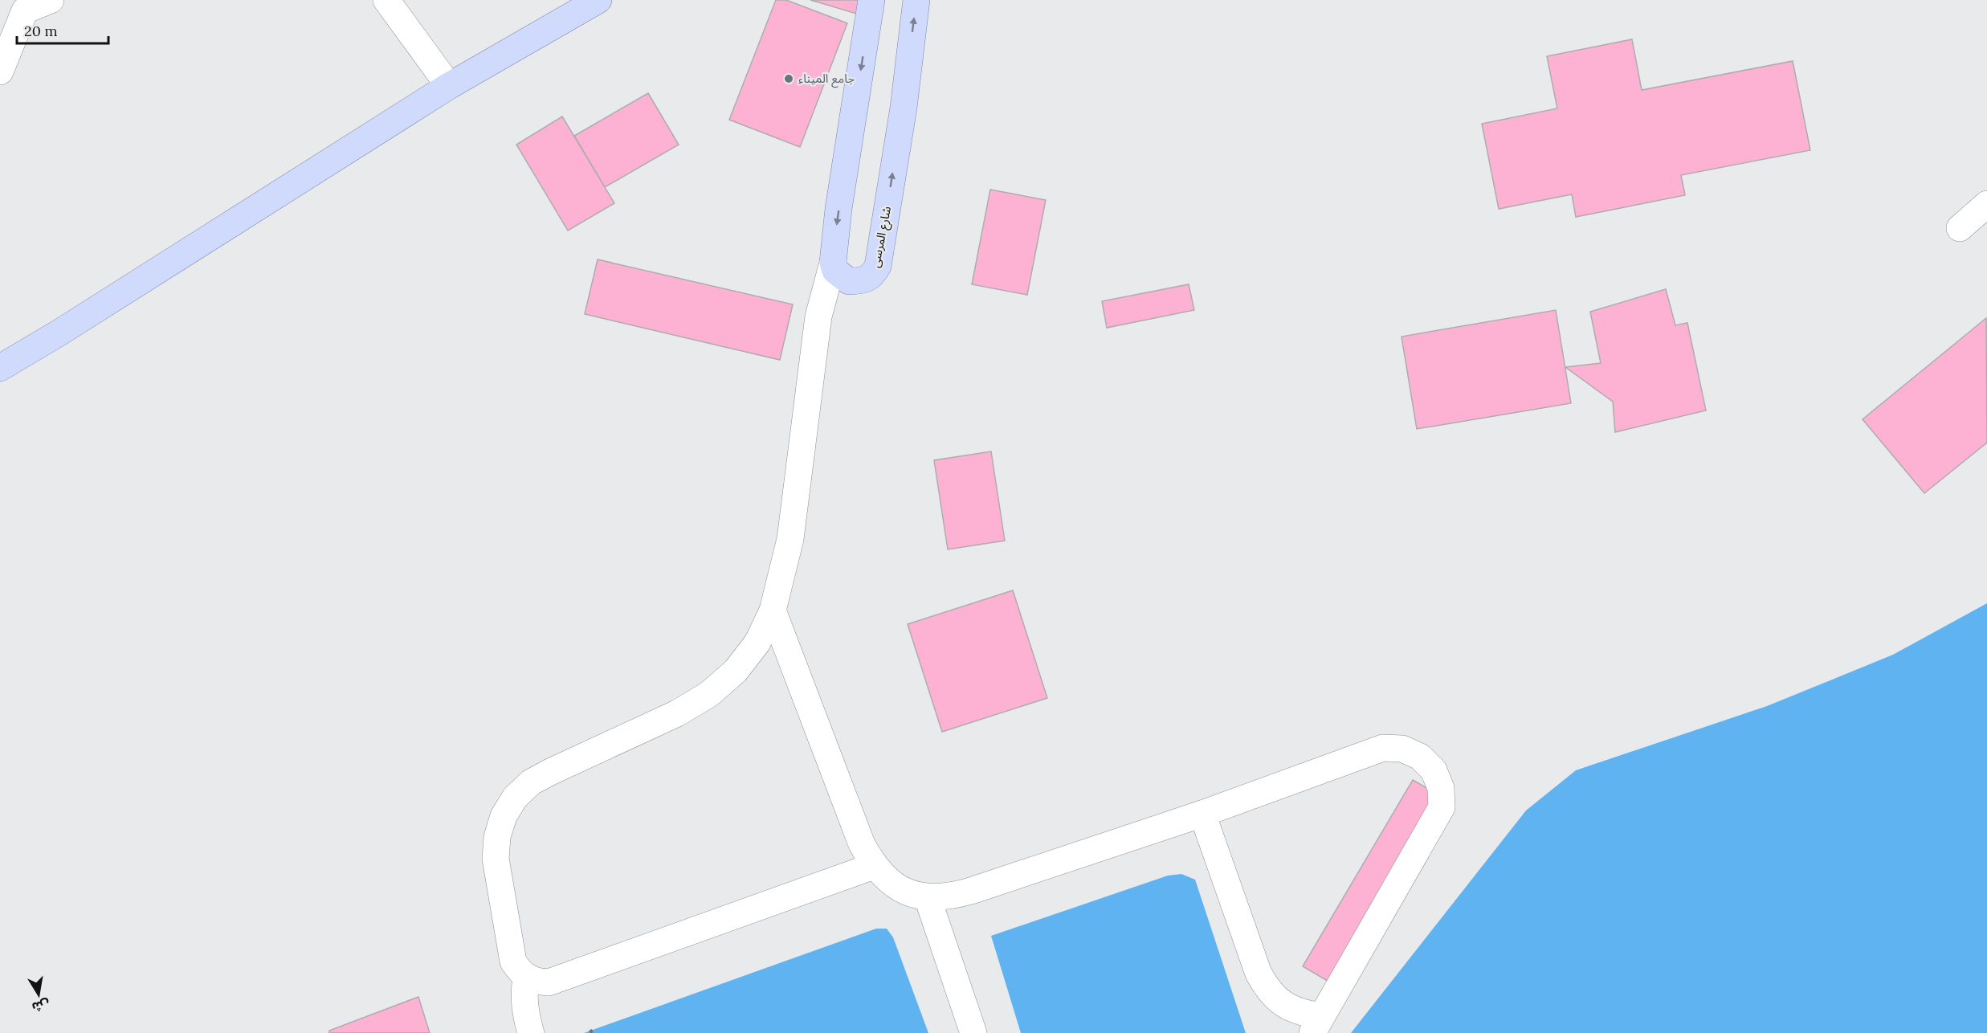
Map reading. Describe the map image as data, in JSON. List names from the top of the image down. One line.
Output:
{"streets":{"main road":["شارع المرسى"]},"one_way":["شارع المرسى"],"places":["جامع الميناء"],"scale_bar":"20 m","north":"bottom"}
